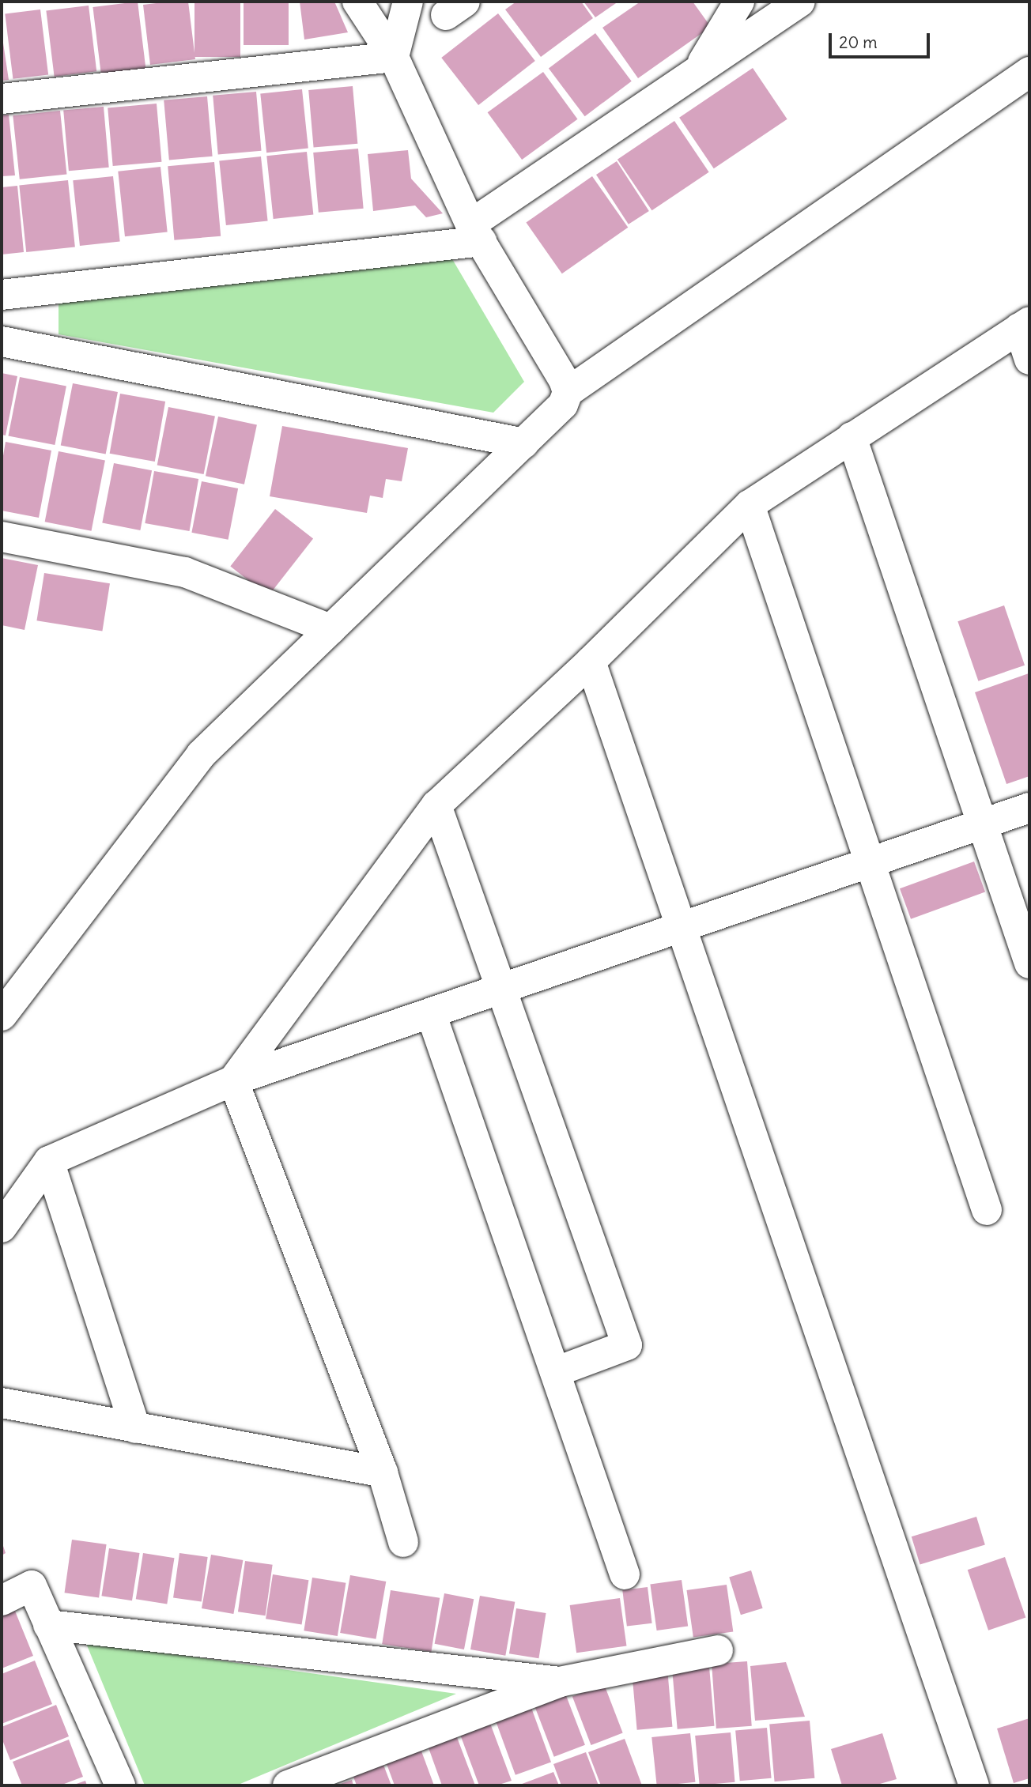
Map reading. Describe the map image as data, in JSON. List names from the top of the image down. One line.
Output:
{"scale_bar":"20 m"}
